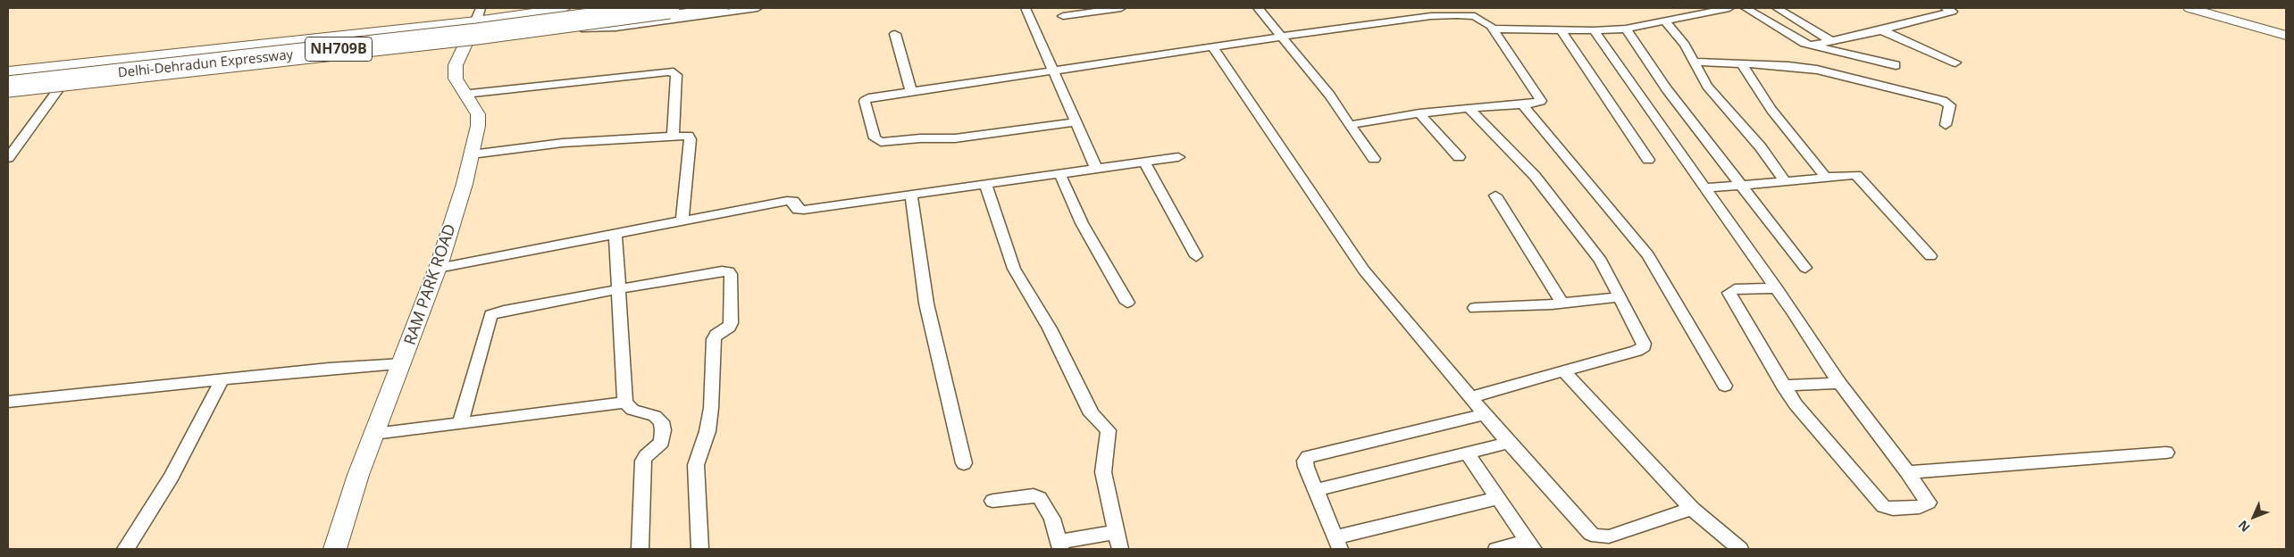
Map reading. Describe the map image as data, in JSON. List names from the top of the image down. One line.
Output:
{"streets":{"highway":["NH709B","Delhi-Dehradun Expressway"],"street":["RAM PARK ROAD"]},"north":"bottom left"}
